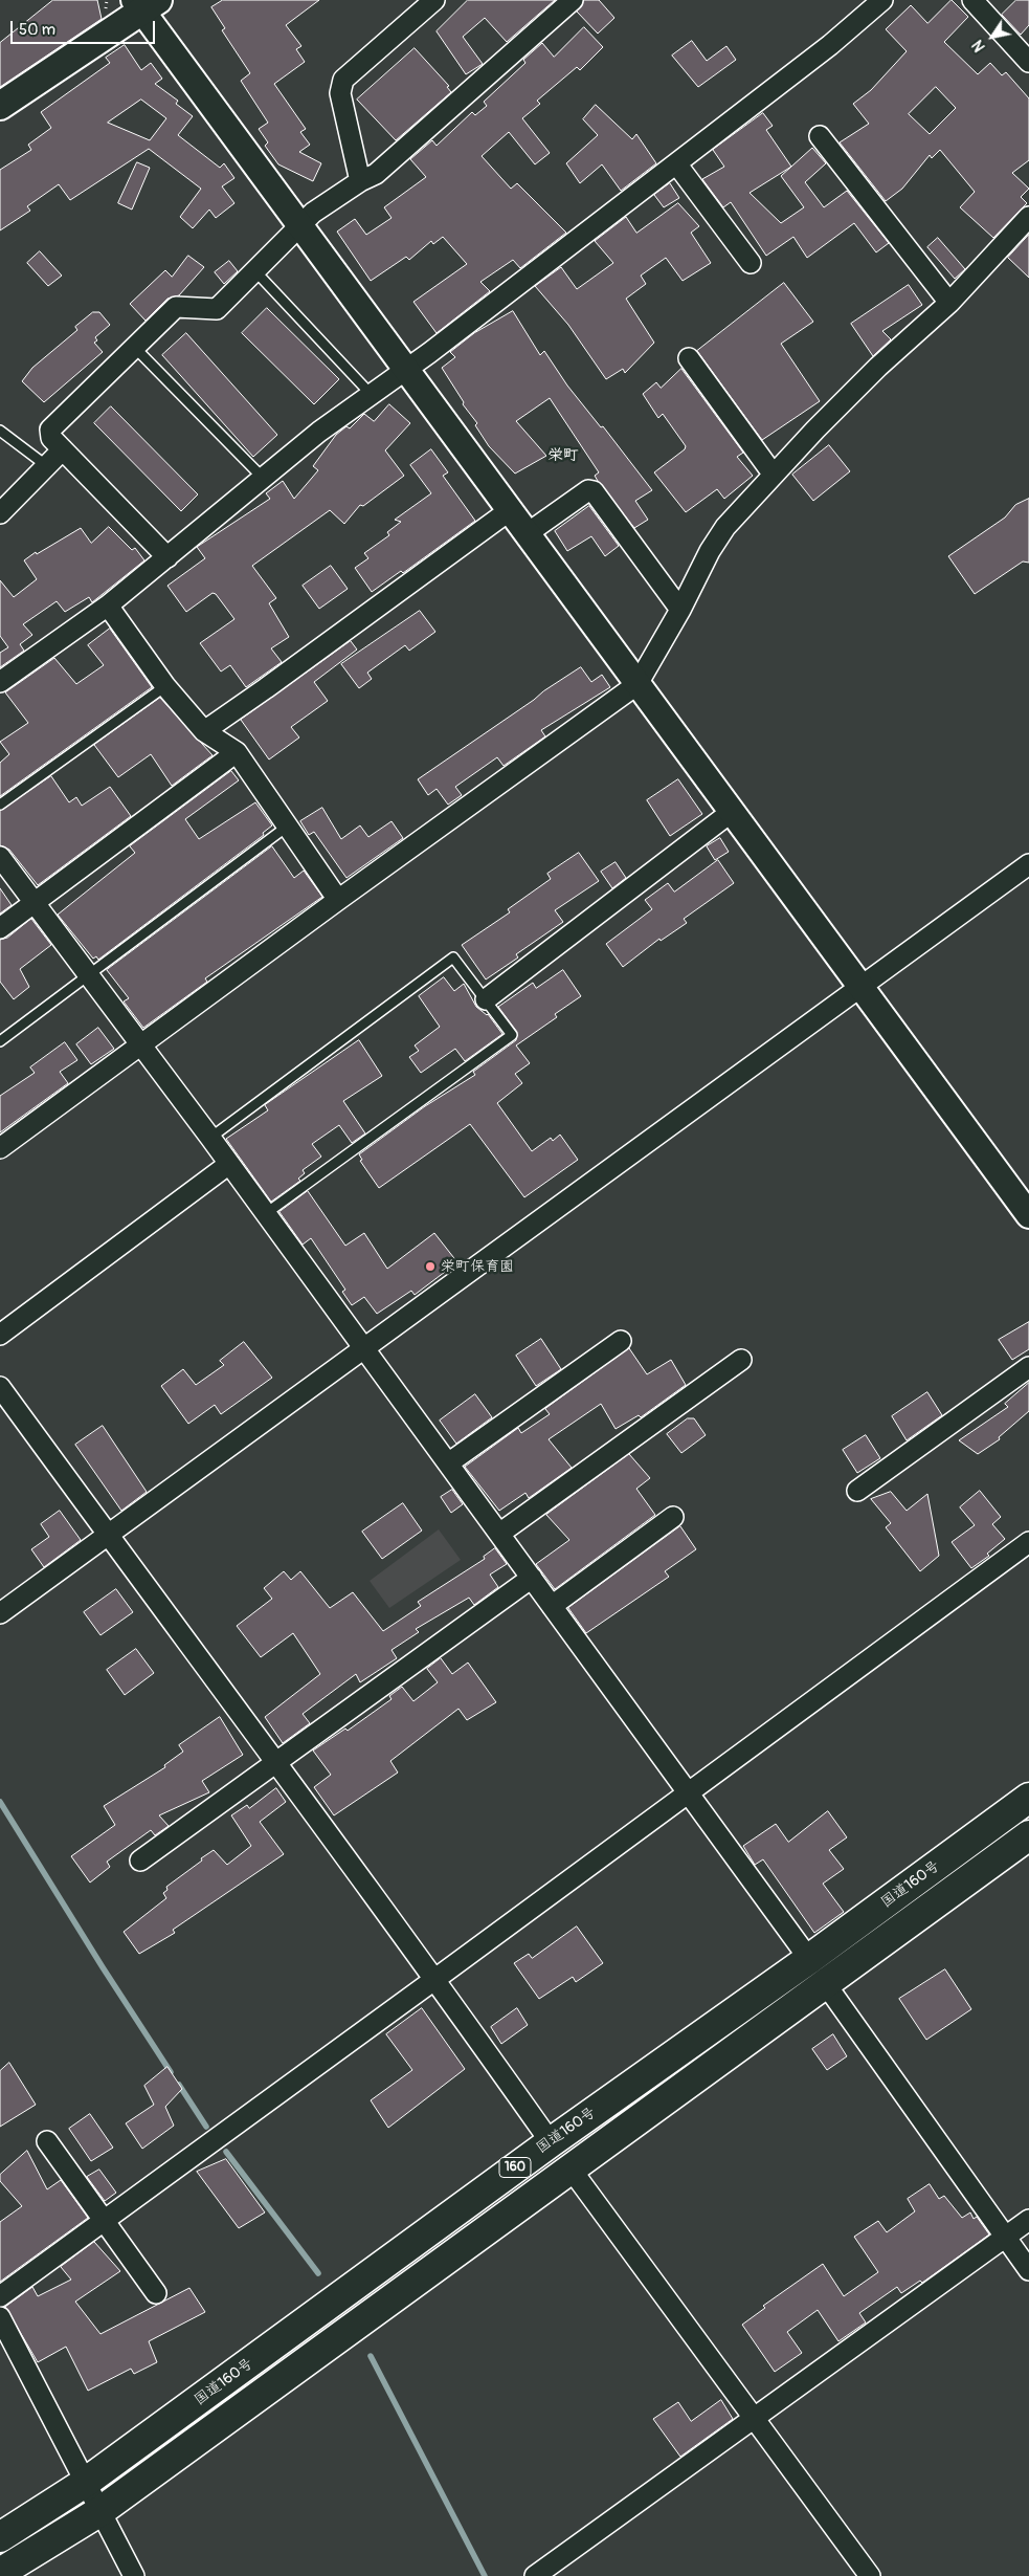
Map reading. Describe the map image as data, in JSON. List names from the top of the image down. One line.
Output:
{"streets":{"highway":["国道160号","160"]},"districts":["栄町"],"places":["栄町保育園"],"scale_bar":"50 m","north":"bottom left"}
